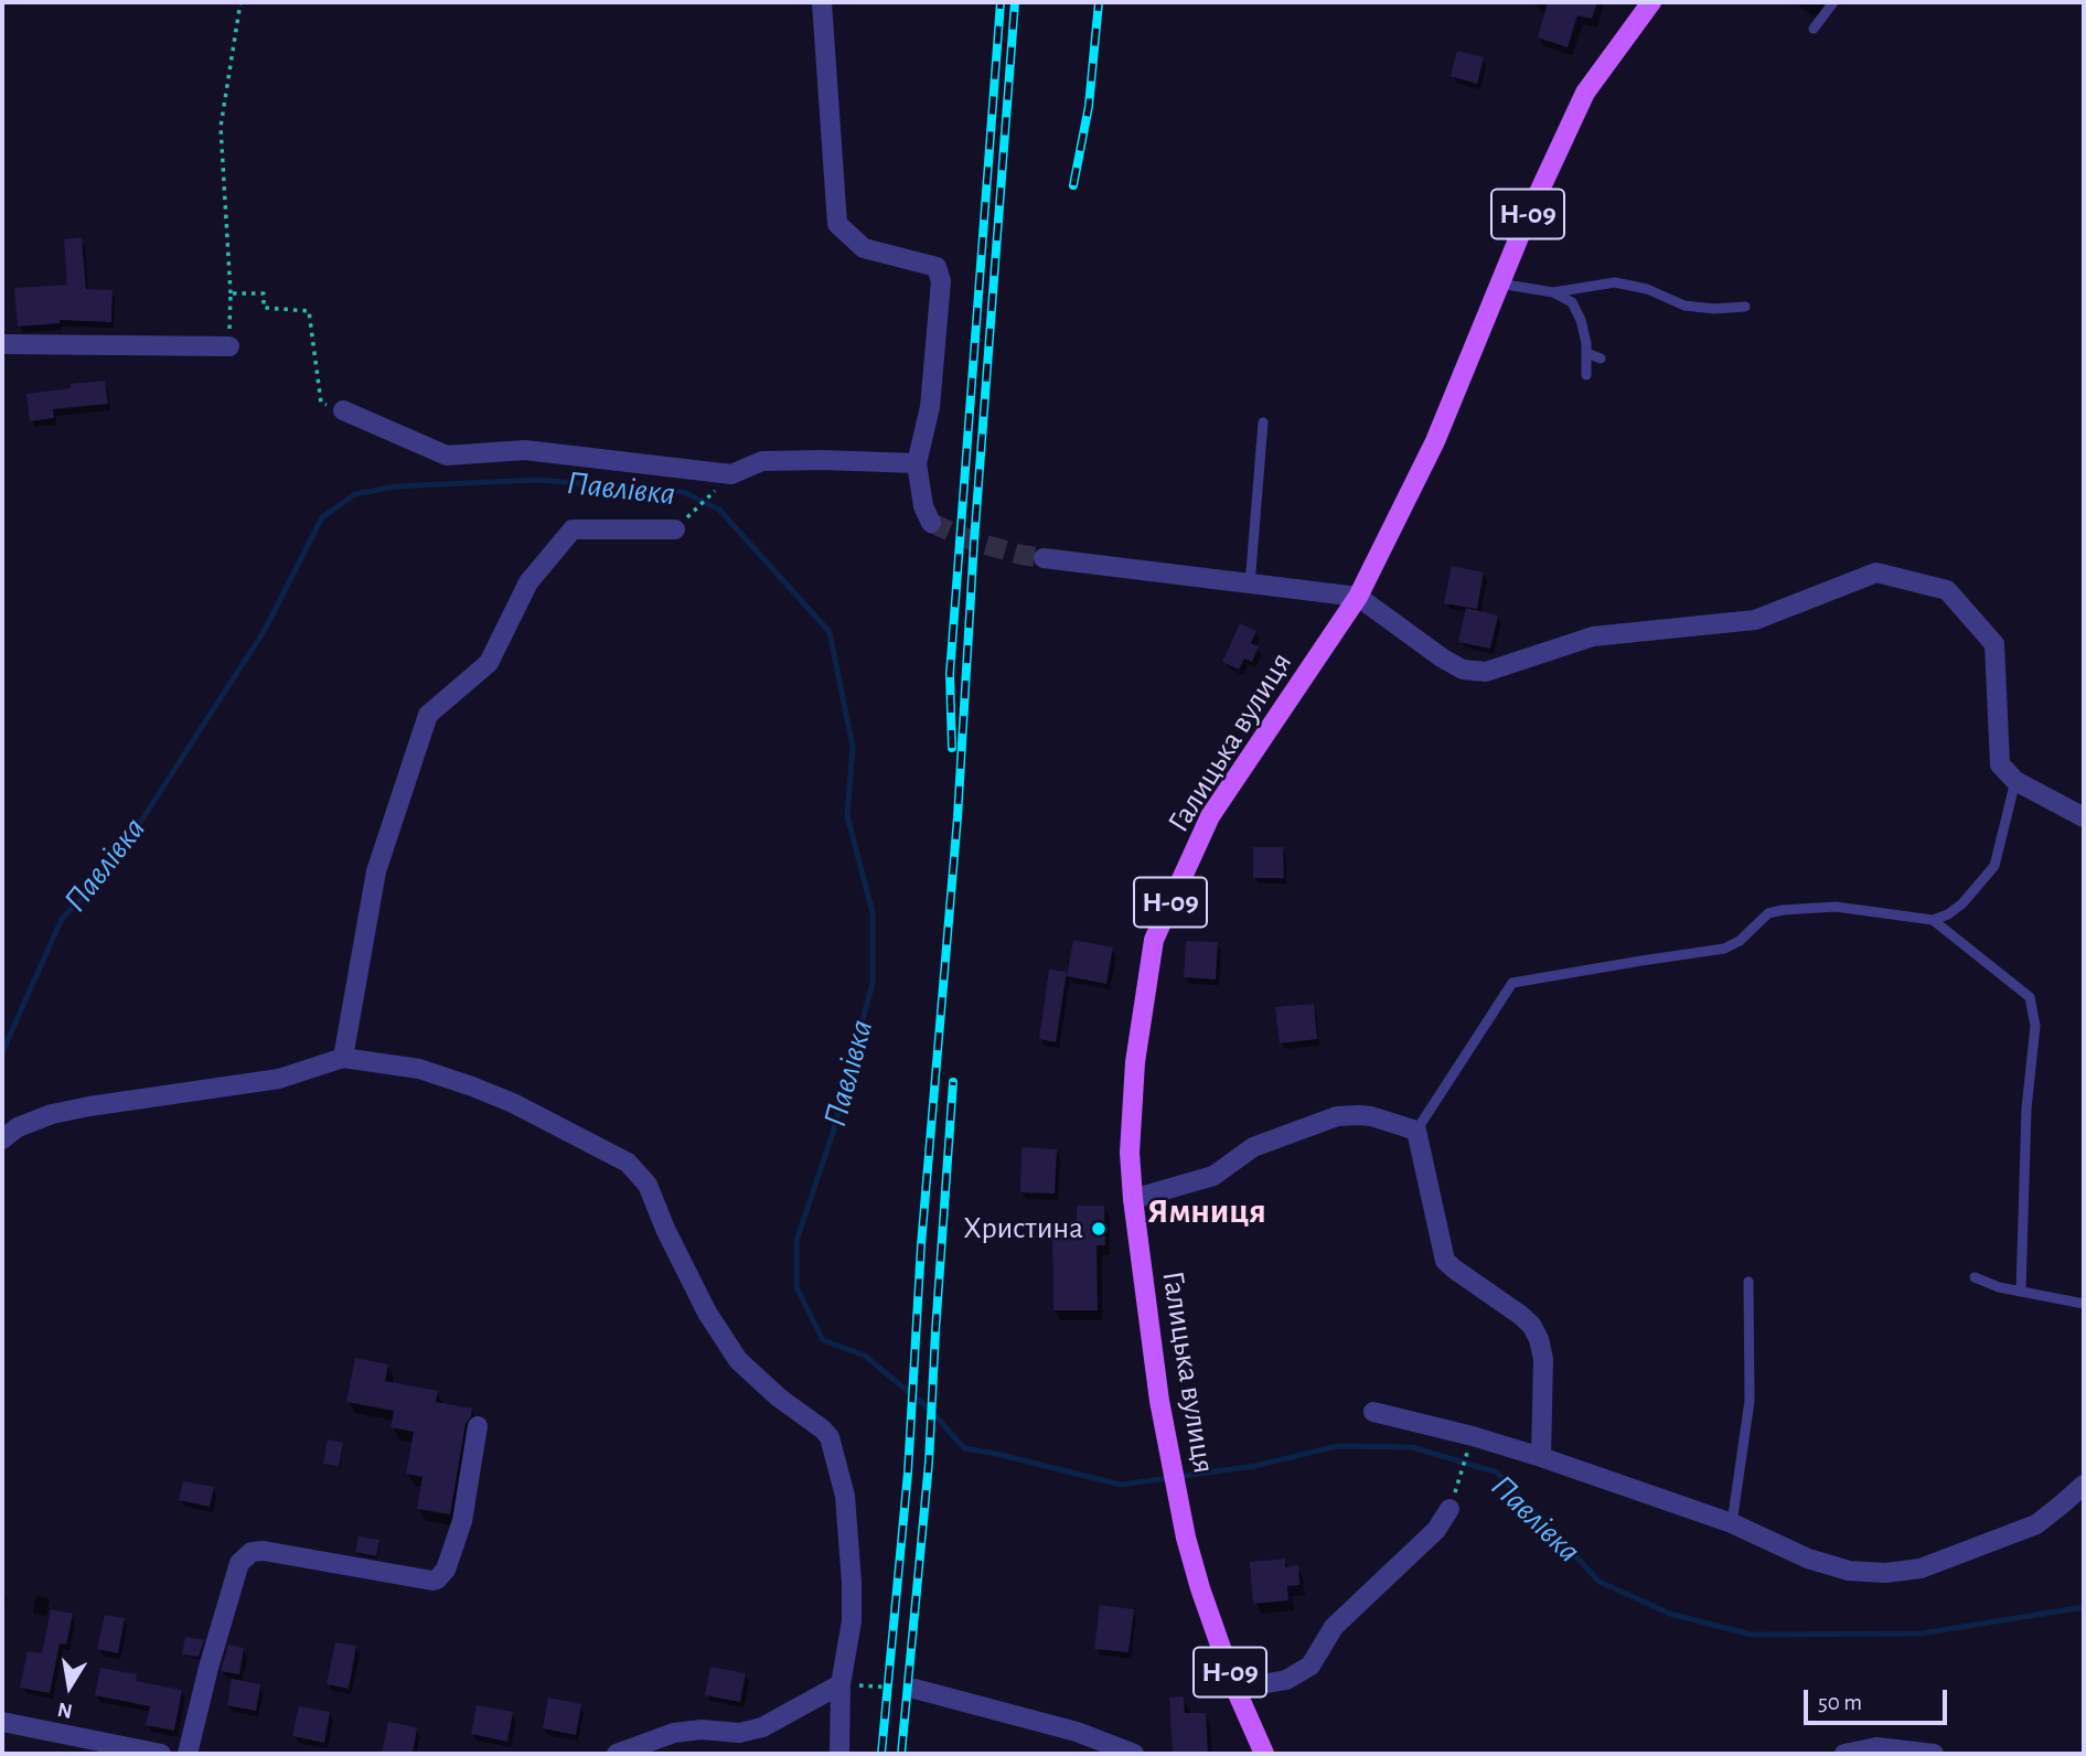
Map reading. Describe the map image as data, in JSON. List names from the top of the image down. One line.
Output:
{"streets":{"main road":["Н-09","Галицька вулиця"]},"districts":["Ямниця"],"water":["Павлівка"],"places":["Христина"],"scale_bar":"50 m","north":"bottom"}
